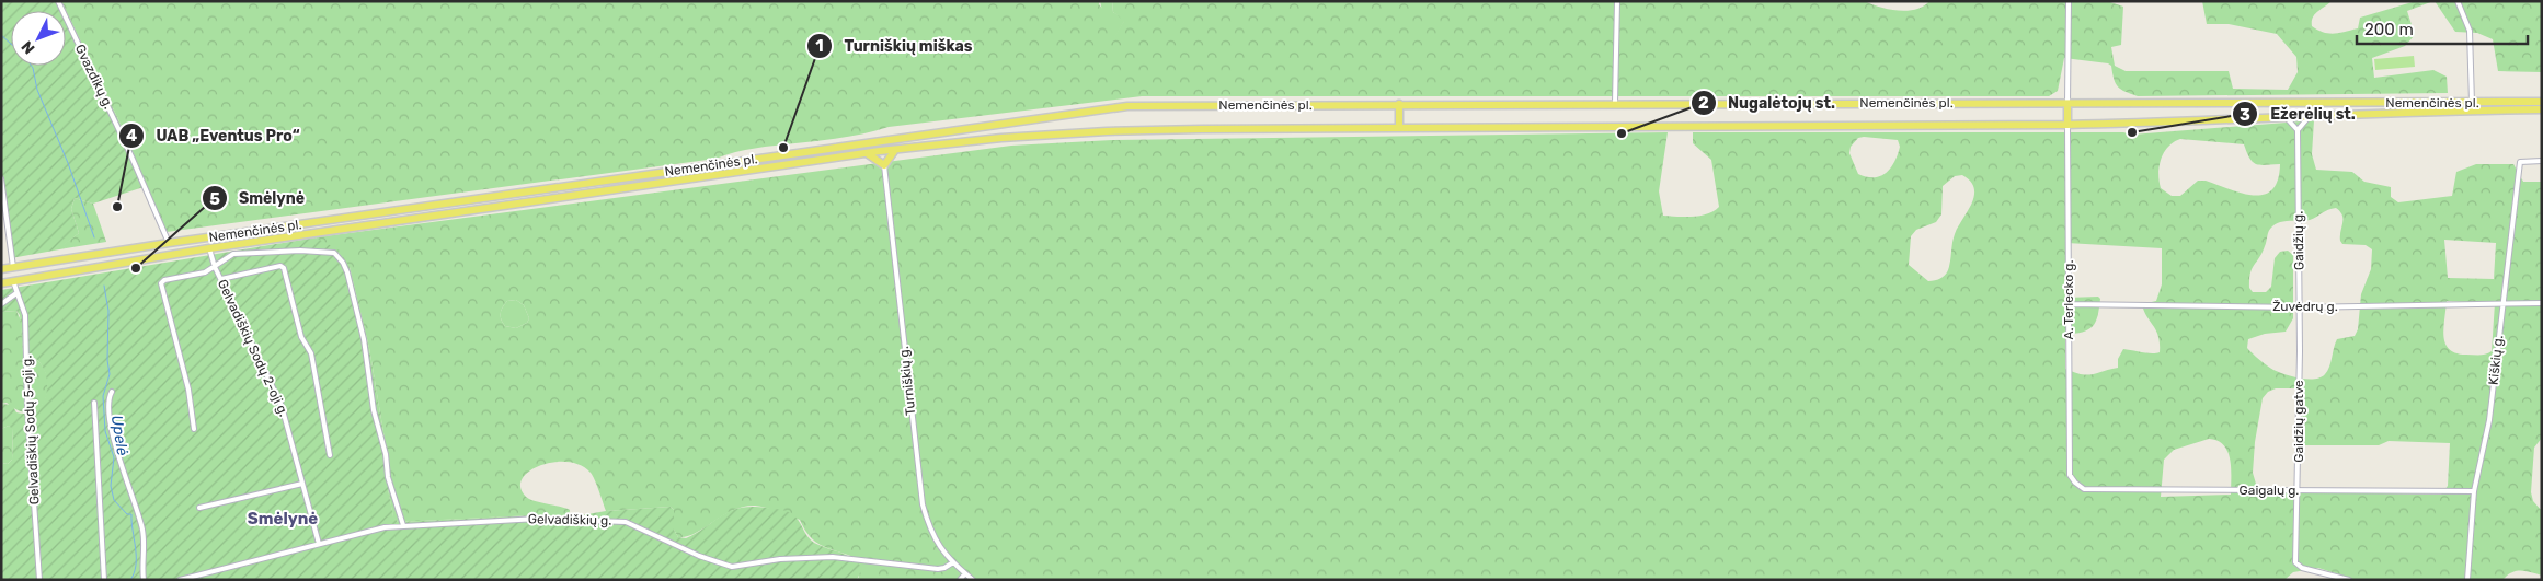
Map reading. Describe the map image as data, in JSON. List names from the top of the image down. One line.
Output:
{"streets":{"main road":["Nemenčinės pl."],"street":["Gvazdikų g.","Gaidžių g.","A. Terlecko g.","Žuvėdrų g.","Gelvadiškių Sodų 2-oji g.","Kiškių g.","Turniškių g.","Gaidžių gatve","Gelvadiškių Sodų 5-oji g.","Gaigalų g.","Gelvadiškių g."]},"crossings":[["Gvazdikų g.","Nemenčinės pl."],["Nemenčinės pl.","A. Terlecko g."],["Nemenčinės pl.","Gelvadiškių Sodų 2-oji g."],["Nemenčinės pl.","Gelvadiškių Sodų 5-oji g."],["Gaidžių g.","Žuvėdrų g."],["Gaidžių g.","Gaidžių gatve"],["A. Terlecko g.","Žuvėdrų g."],["A. Terlecko g.","Gaigalų g."],["Žuvėdrų g.","Kiškių g."],["Gelvadiškių Sodų 2-oji g.","Gelvadiškių g."],["Kiškių g.","Gaigalų g."],["Turniškių g.","Gelvadiškių g."],["Gaidžių gatve","Gaigalų g."]],"districts":["Smėlynė"],"water":["Upelė"],"places":["Ežerėlių st.","Nugalėtojų st.","Turniškių miškas","UAB „Eventus Pro“","Smėlynė"],"scale_bar":"200 m","north":"bottom left"}
